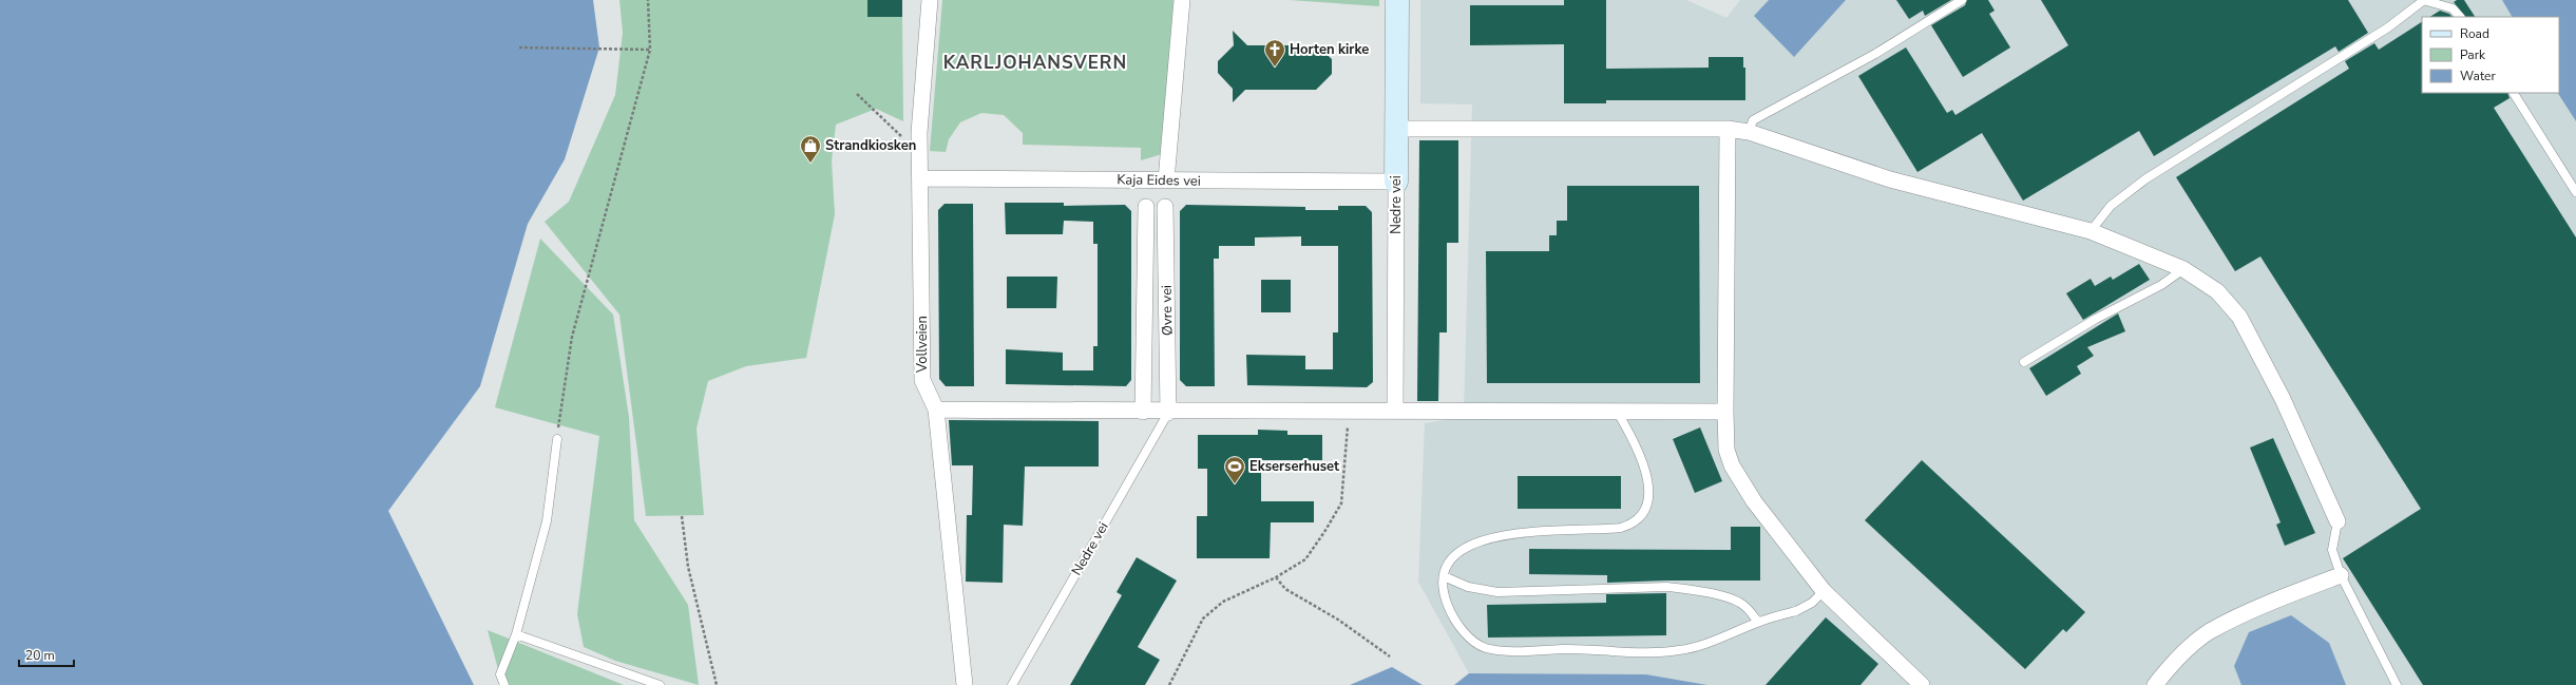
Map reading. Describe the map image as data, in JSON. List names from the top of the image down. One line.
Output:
{"streets":{"main road":["Nedre vei"],"street":["Kaja Eides vei","Øvre vei","Vollveien"]},"crossings":[["Kaja Eides vei","Nedre vei"],["Kaja Eides vei","Vollveien"],["Nedre vei","Øvre vei"]],"districts":["KARLJOHANSVERN"],"places":{"church":["Horten kirke"],"shop":["Strandkiosken"],"sports":["Ekserserhuset"]},"legend":["Road","Park","Water"],"scale_bar":"20 m"}
